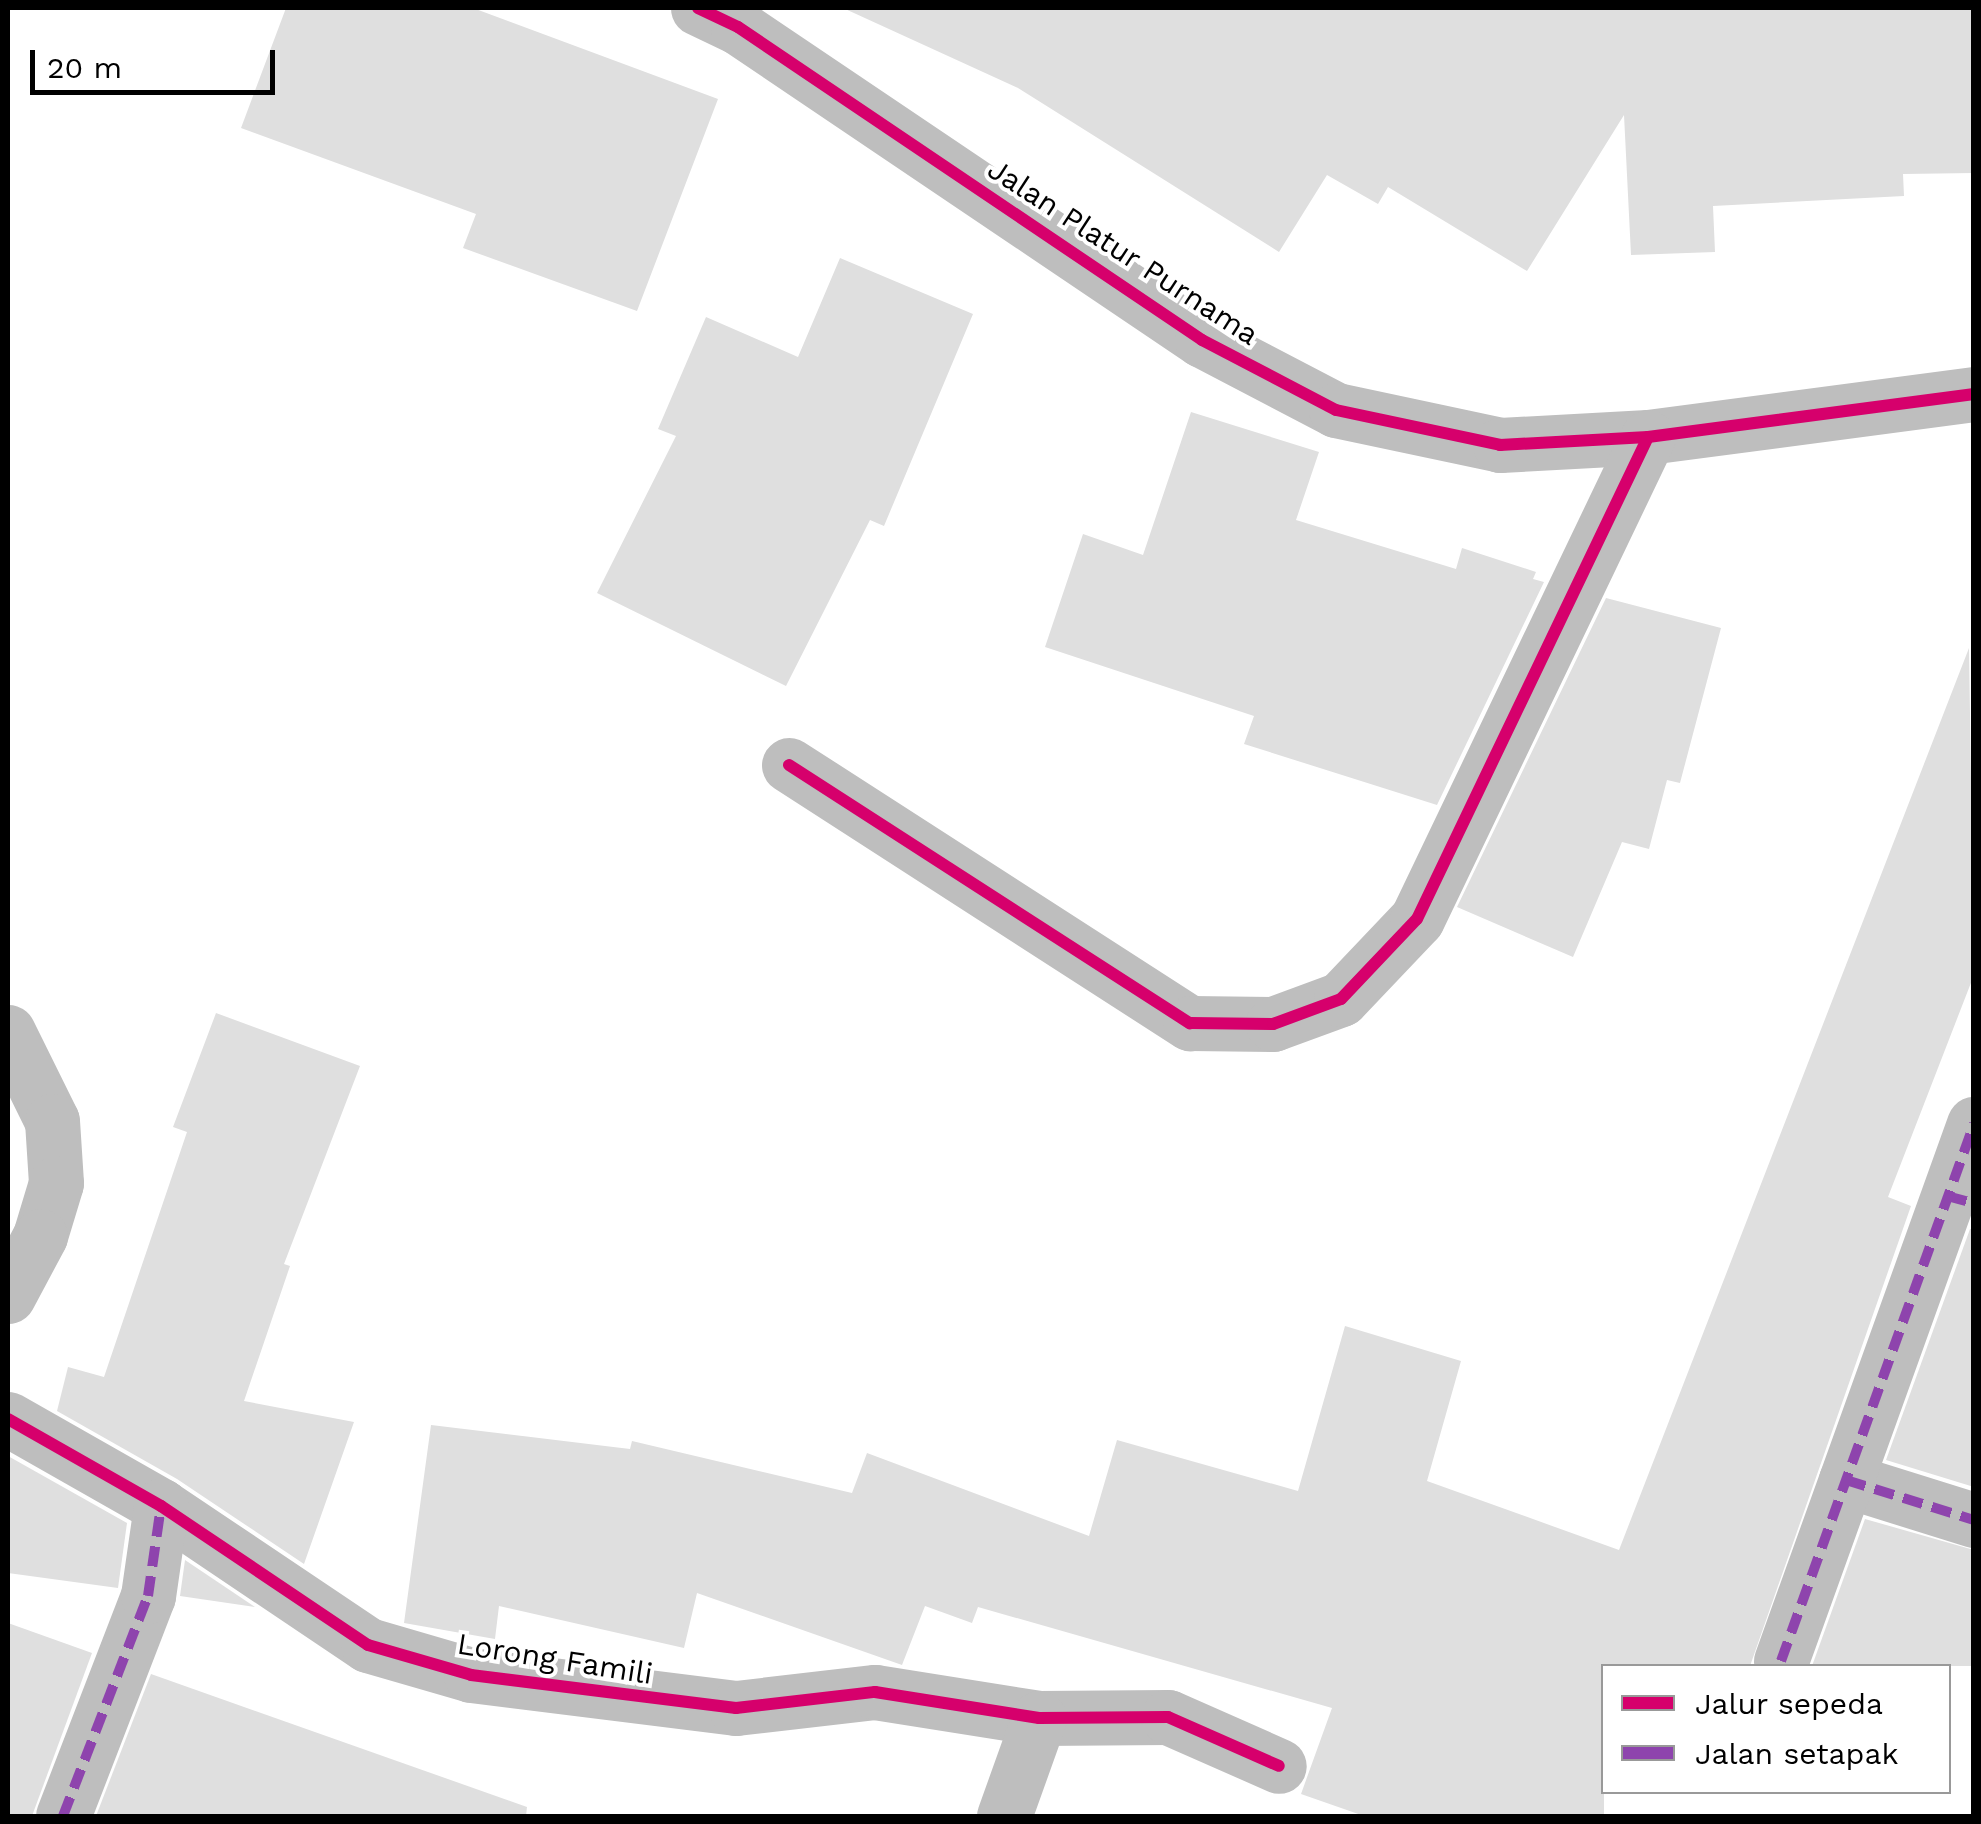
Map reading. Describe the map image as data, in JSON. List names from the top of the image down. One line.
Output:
{"streets":{"street":["Jalan Platur Purnama","Lorong Famili"]},"legend":["Jalur sepeda","Jalan setapak"],"scale_bar":"20 m"}
